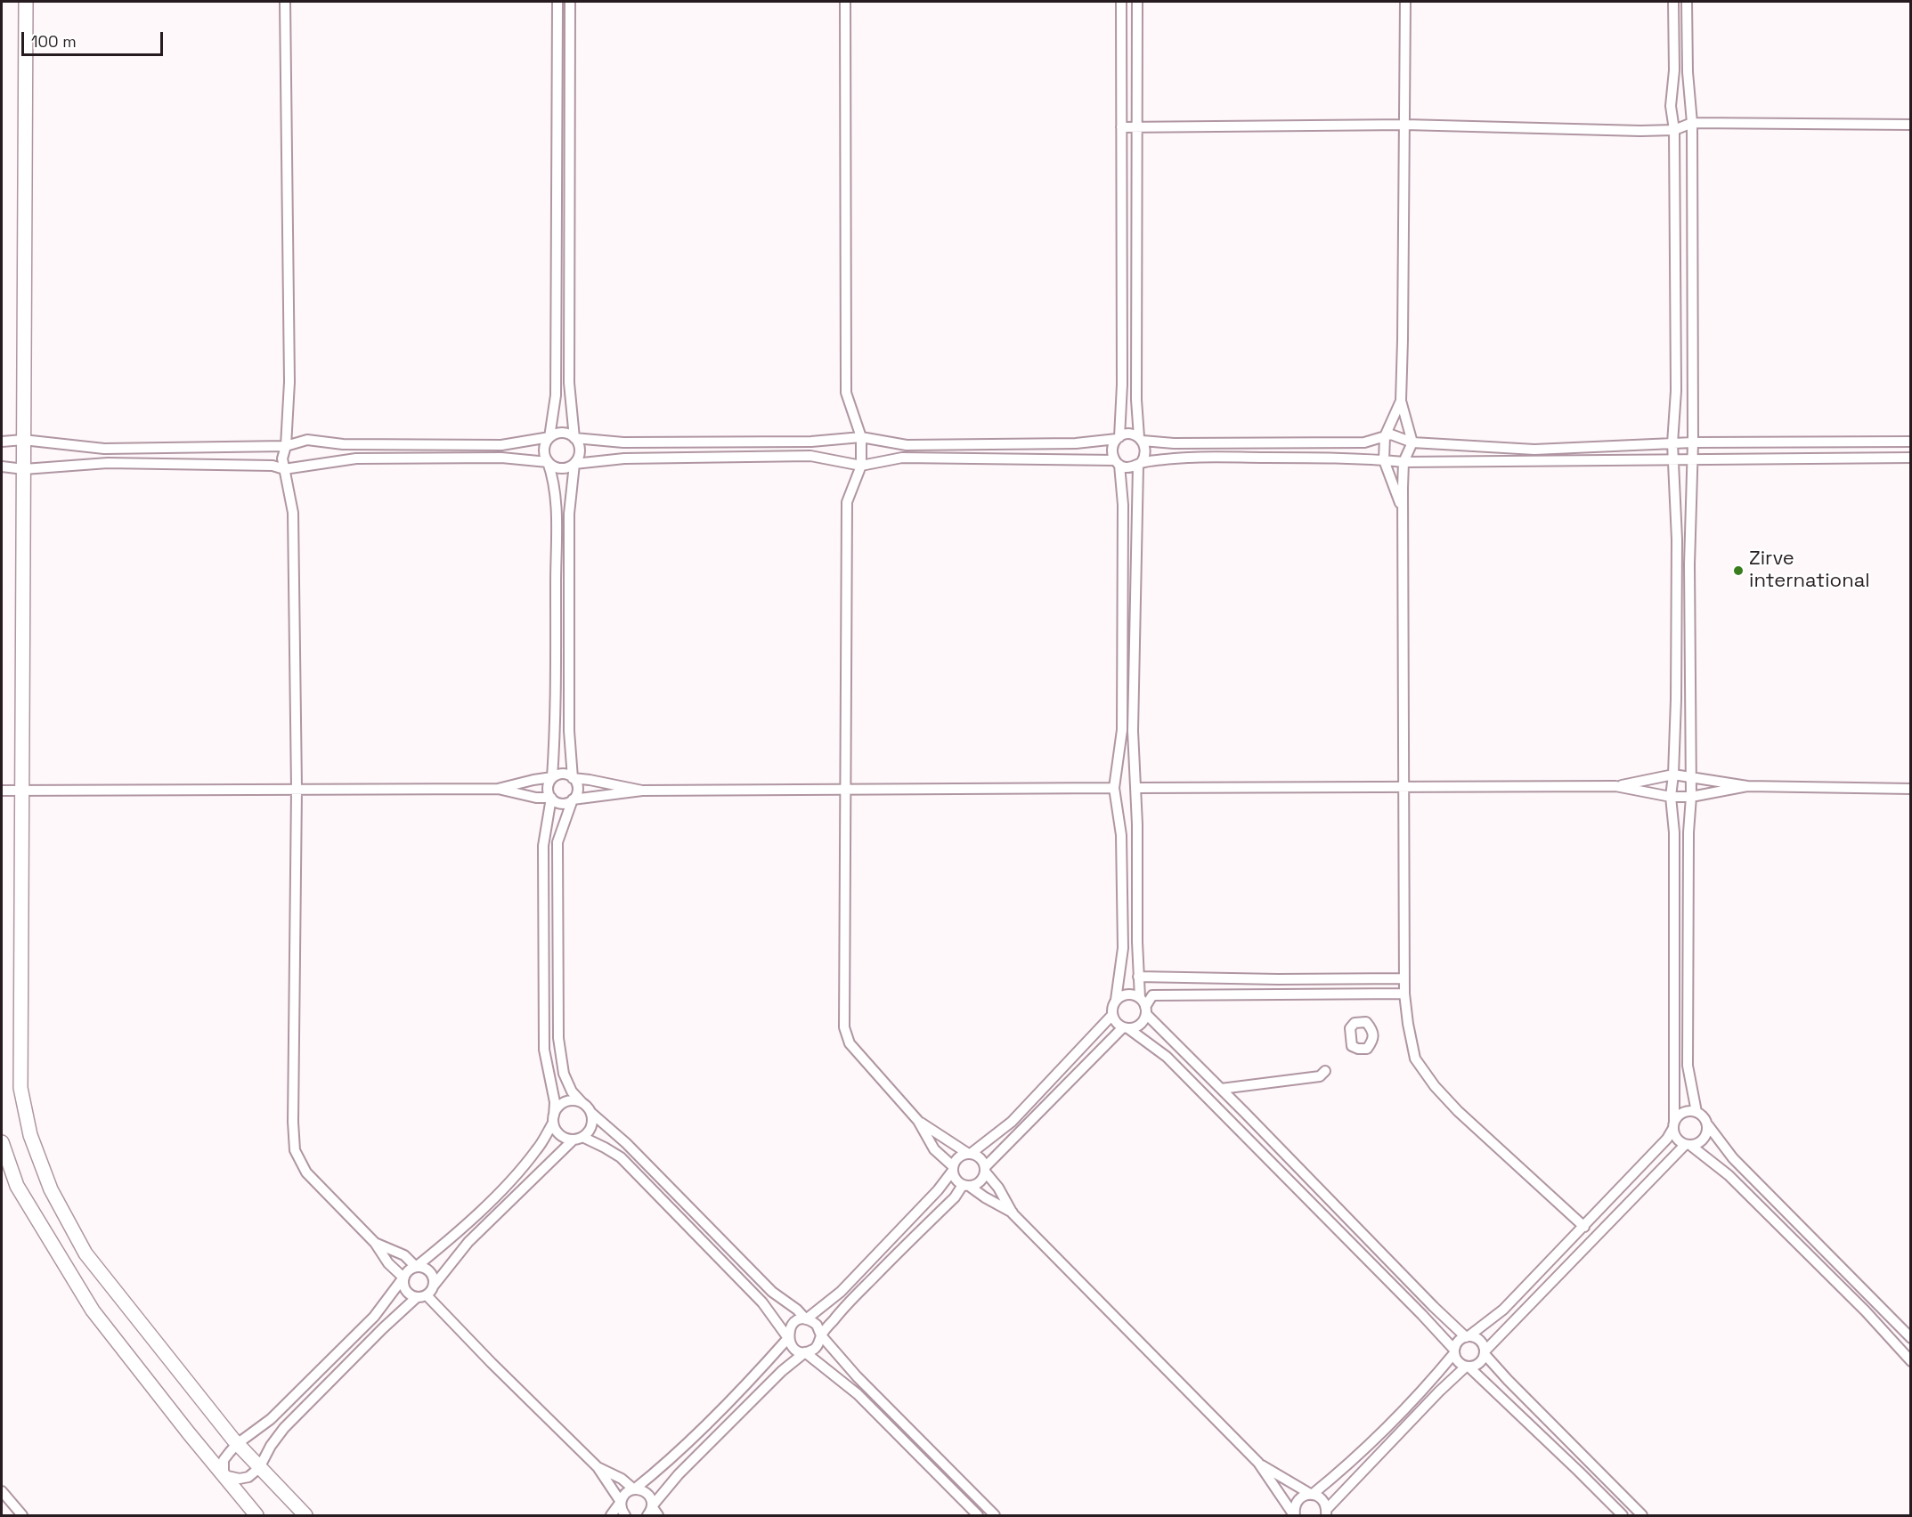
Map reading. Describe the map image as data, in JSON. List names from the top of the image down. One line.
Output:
{"places":["Zirve international"],"scale_bar":"100 m"}
